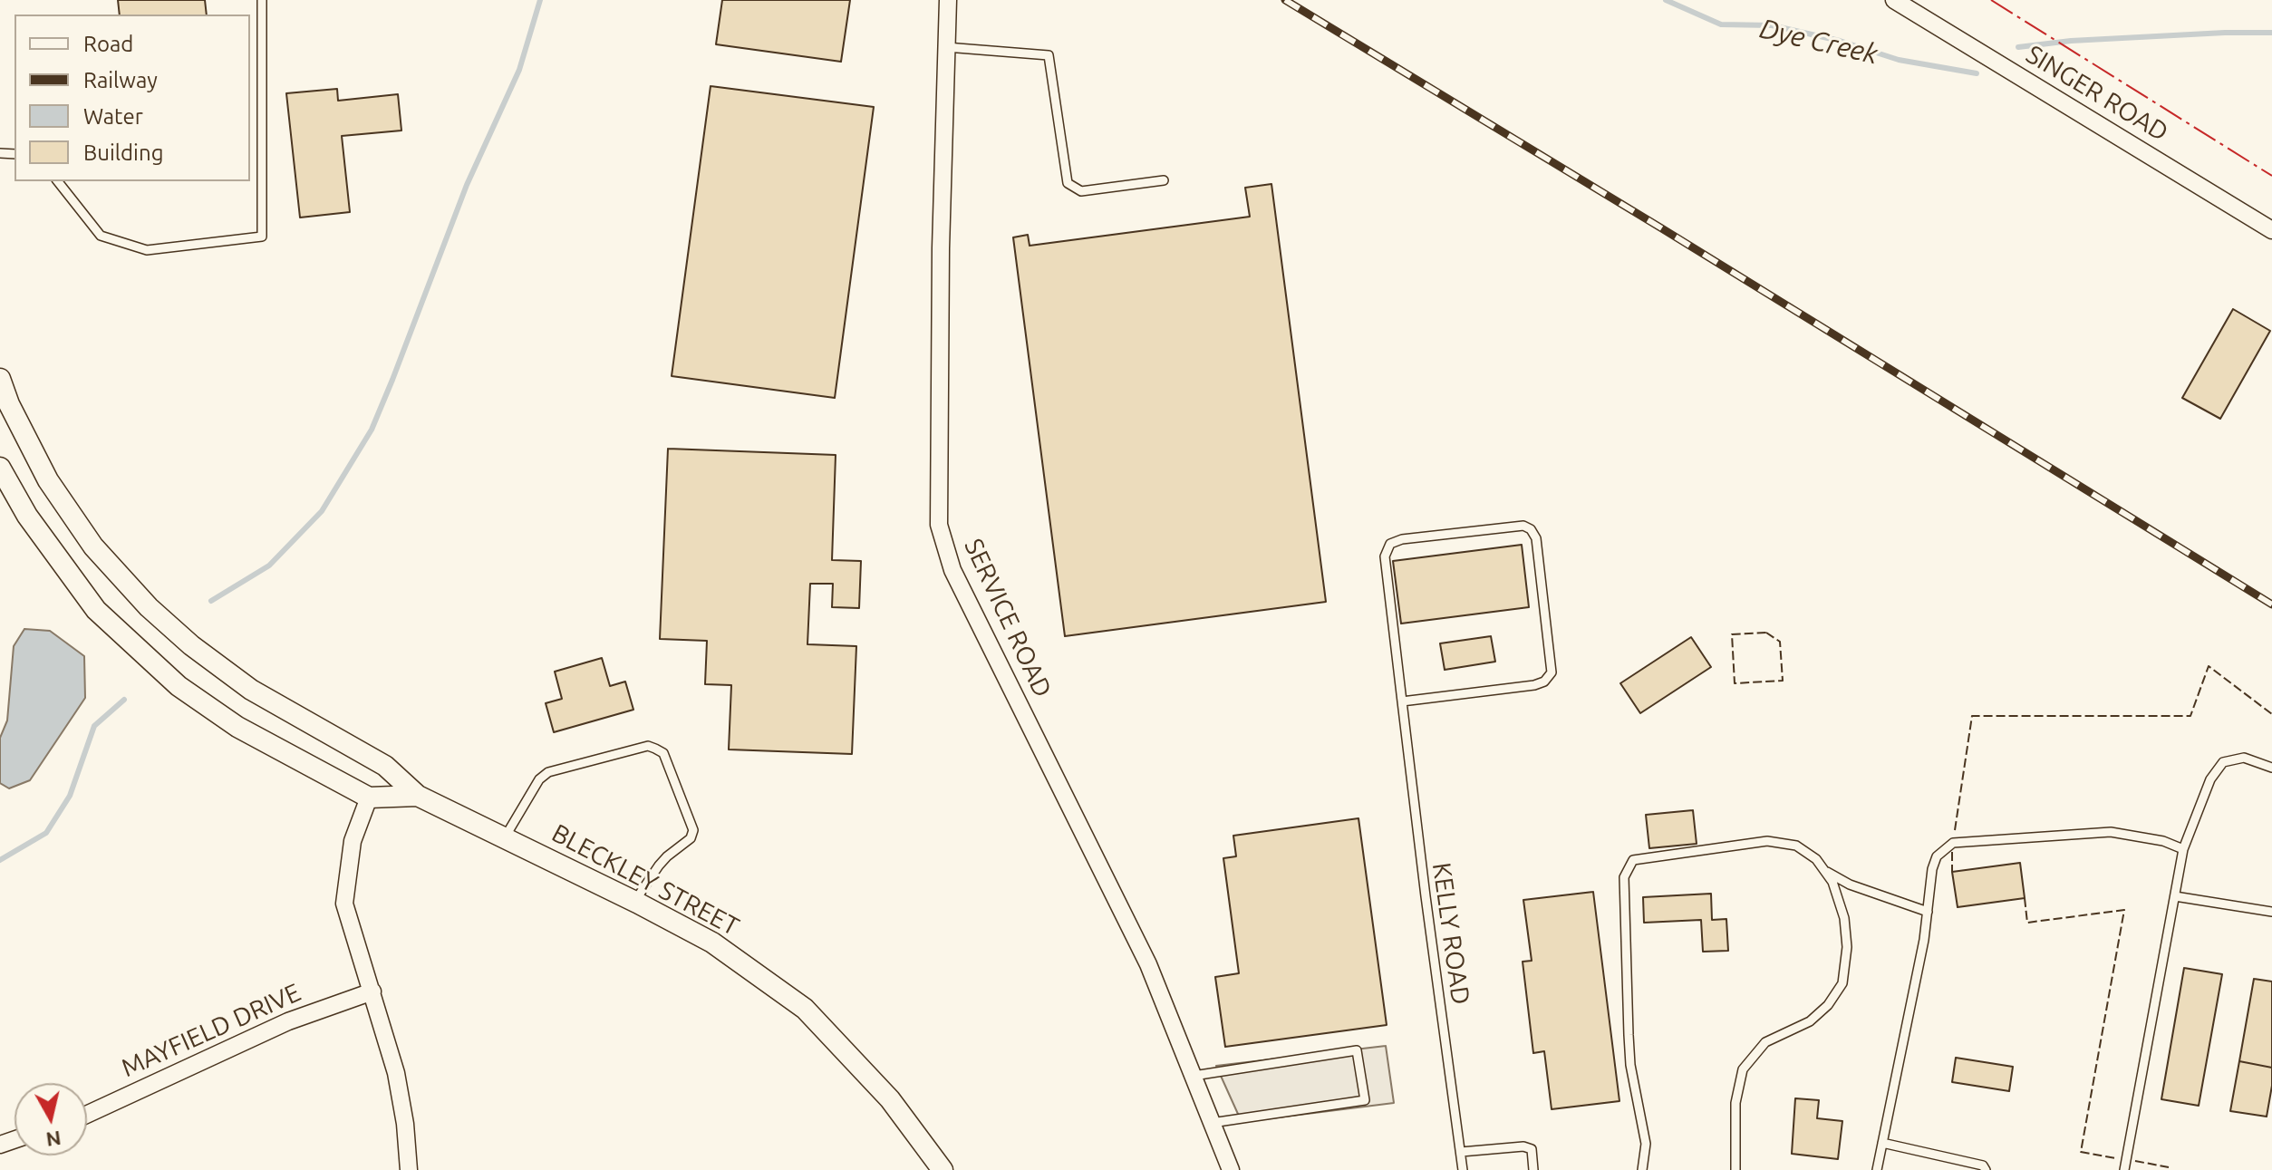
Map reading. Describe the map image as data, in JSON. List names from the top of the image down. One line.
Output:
{"streets":{"street":["SINGER ROAD","SERVICE ROAD","BLECKLEY STREET","MAYFIELD DRIVE"],"lane":["KELLY ROAD"]},"water":["Dye Creek"],"legend":["Road","Railway","Water","Building"],"north":"bottom"}
